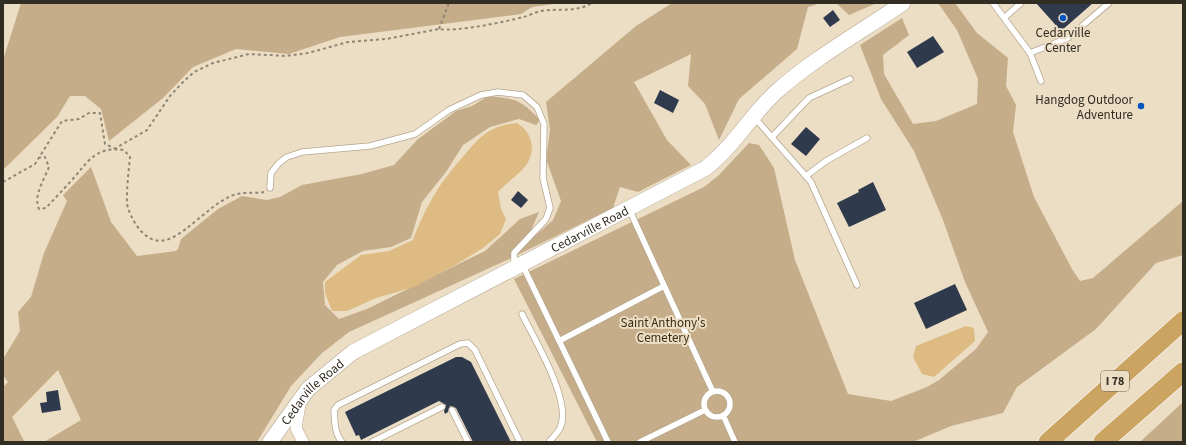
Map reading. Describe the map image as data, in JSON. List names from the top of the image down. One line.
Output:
{"streets":{"highway":["I 78"],"main road":["Cedarville Road"]},"parks":["Saint Anthony's Cemetery"],"places":["Cedarville Center","Hangdog Outdoor Adventure"]}
